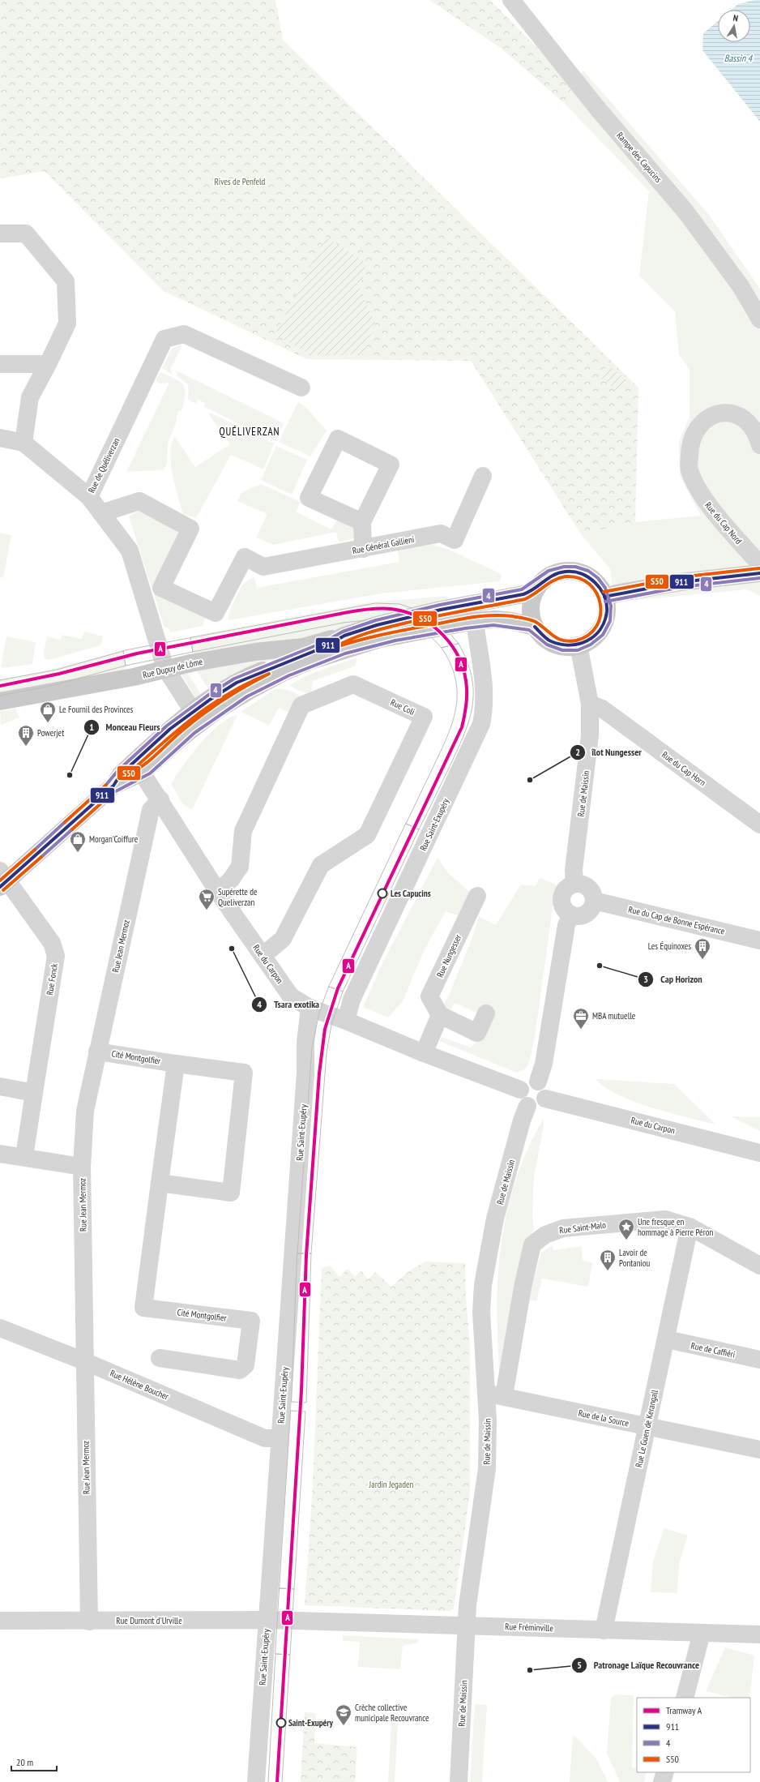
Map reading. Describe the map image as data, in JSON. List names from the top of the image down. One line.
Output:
{"streets":{"main road":["Rue Dupuy de Lôme"],"street":["Rampe des Capucins","Rue de Quéliverzan","Rue du Cap Nord","Rue Général Gallieni","Rue Coli","Rue du Cap Horn","Rue de Maissin","Rue Saint-Exupéry","Rue du Cap de Bonne Espérance","Rue Jean Mermoz","Rue Nungesser","Rue du Carpon","Rue Fonck","Cité Montgolfier","Rue Saint-Malo","Rue de Caffiéri","Rue Hélène Boucher","Rue de la Source","Rue Le Guen de Kerangall","Rue Dumont d'Urville","Rue Fréminville"]},"crossings":[["Rue de Quéliverzan","Rue Général Gallieni"],["Rue de Quéliverzan","Rue Dupuy de Lôme"],["Rue Coli","Rue du Carpon"],["Rue du Cap Horn","Rue de Maissin"],["Rue de Maissin","Rue du Cap de Bonne Espérance"],["Rue de Maissin","Rue du Carpon"],["Rue de Maissin","Rue de la Source"],["Rue de Maissin","Rue Fréminville"],["Rue Saint-Exupéry","Rue du Carpon"],["Rue Saint-Exupéry","Rue Hélène Boucher"],["Rue Saint-Exupéry","Rue Dumont d'Urville"],["Rue Jean Mermoz","Rue du Carpon"],["Rue Jean Mermoz","Cité Montgolfier"],["Rue Jean Mermoz","Rue Hélène Boucher"],["Rue Jean Mermoz","Rue Dumont d'Urville"],["Rue Saint-Malo","Rue de la Source"],["Rue Saint-Malo","Rue Le Guen de Kerangall"],["Rue de Caffiéri","Rue Le Guen de Kerangall"],["Rue de la Source","Rue Le Guen de Kerangall"],["Rue Le Guen de Kerangall","Rue Fréminville"],["Rue Dumont d'Urville","Rue Fréminville"]],"districts":["QUÉLIVERZAN"],"water":["Bassin 4"],"parks":["Rives de Penfeld","Jardin Jegaden"],"places":{"shop":["Le Fournil des Provinces","Morgan'Coiffure"],"building":["Powerjet","Les Équinoxes","Lavoir de Pontaniou"],"other":["Monceau Fleurs","îlot Nungesser","Les Capucins","Tsara exotika","Cap Horizon","Patronage Laïque Recouvrance","Saint-Exupéry"],"supermarket":["Supérette de Queliverzan"],"office":["MBA mutuelle"],"place":["Une fresque en hommage à Pierre Péron"],"school or university":["Crèche collective municipale Recouvrance"]},"lines":["transit line 4","transit line S50","transit line 911","tram line A"],"legend":["Tramway A","911","4","S50"],"scale_bar":"20 m","north":"top"}
